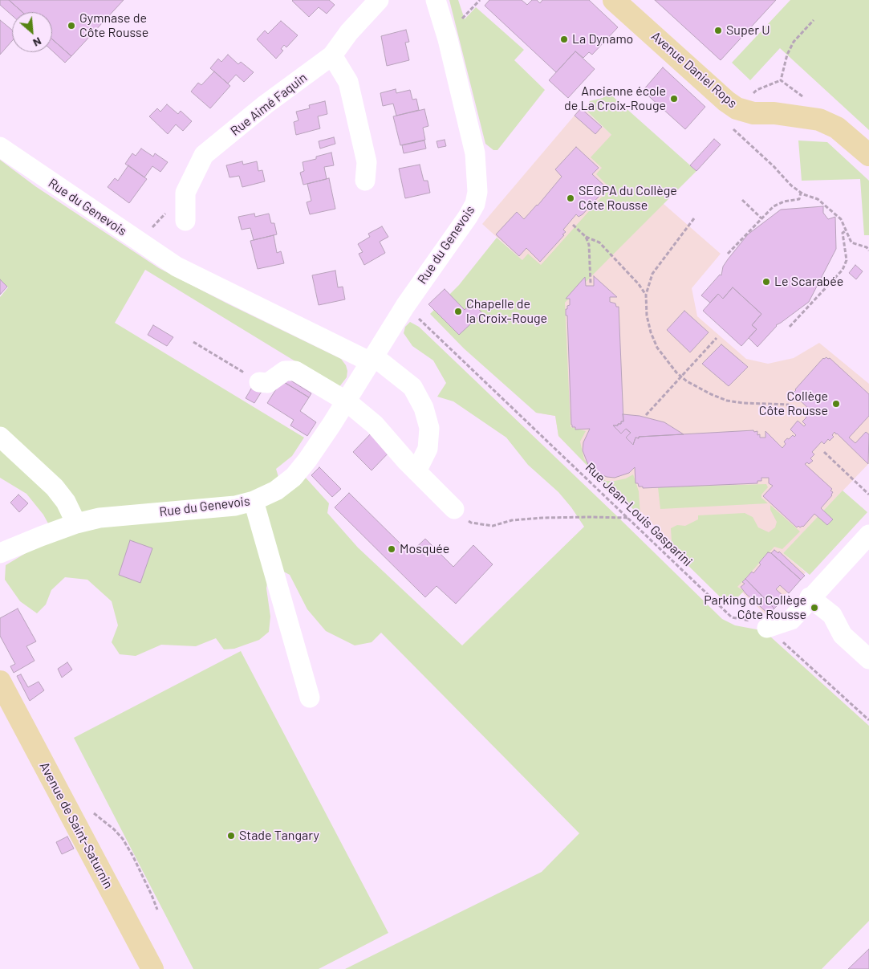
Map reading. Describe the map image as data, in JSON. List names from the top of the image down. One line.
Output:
{"streets":{"main road":["Avenue Daniel Rops","Avenue de Saint-Saturnin"],"street":["Rue Aimé Faquin","Rue du Genevois"],"path":["Rue Jean-Louis Gasparini"]},"crossings":[["Rue du Genevois","Rue Jean-Louis Gasparini"]],"places":["Gymnase de Côte Rousse","Super U","La Dynamo","Ancienne école de La Croix-Rouge","SEGPA du Collège Côte Rousse","Le Scarabée","Chapelle de la Croix-Rouge","Collège Côte Rousse","Mosquée","Parking du Collège Côte Rousse","Stade Tangary"],"north":"bottom right"}
